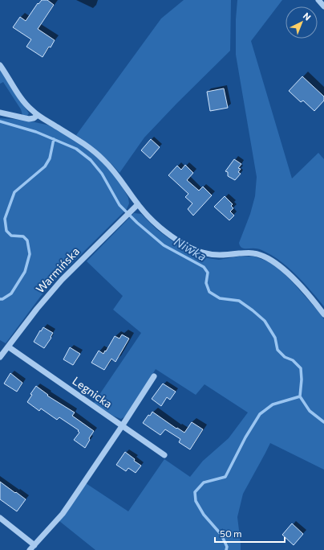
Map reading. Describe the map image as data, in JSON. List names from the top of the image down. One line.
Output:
{"streets":{"street":["Warmińska","Legnicka"]},"crossings":[["Warmińska","Legnicka"]],"water":["Niwka"],"scale_bar":"50 m","north":"top right"}
